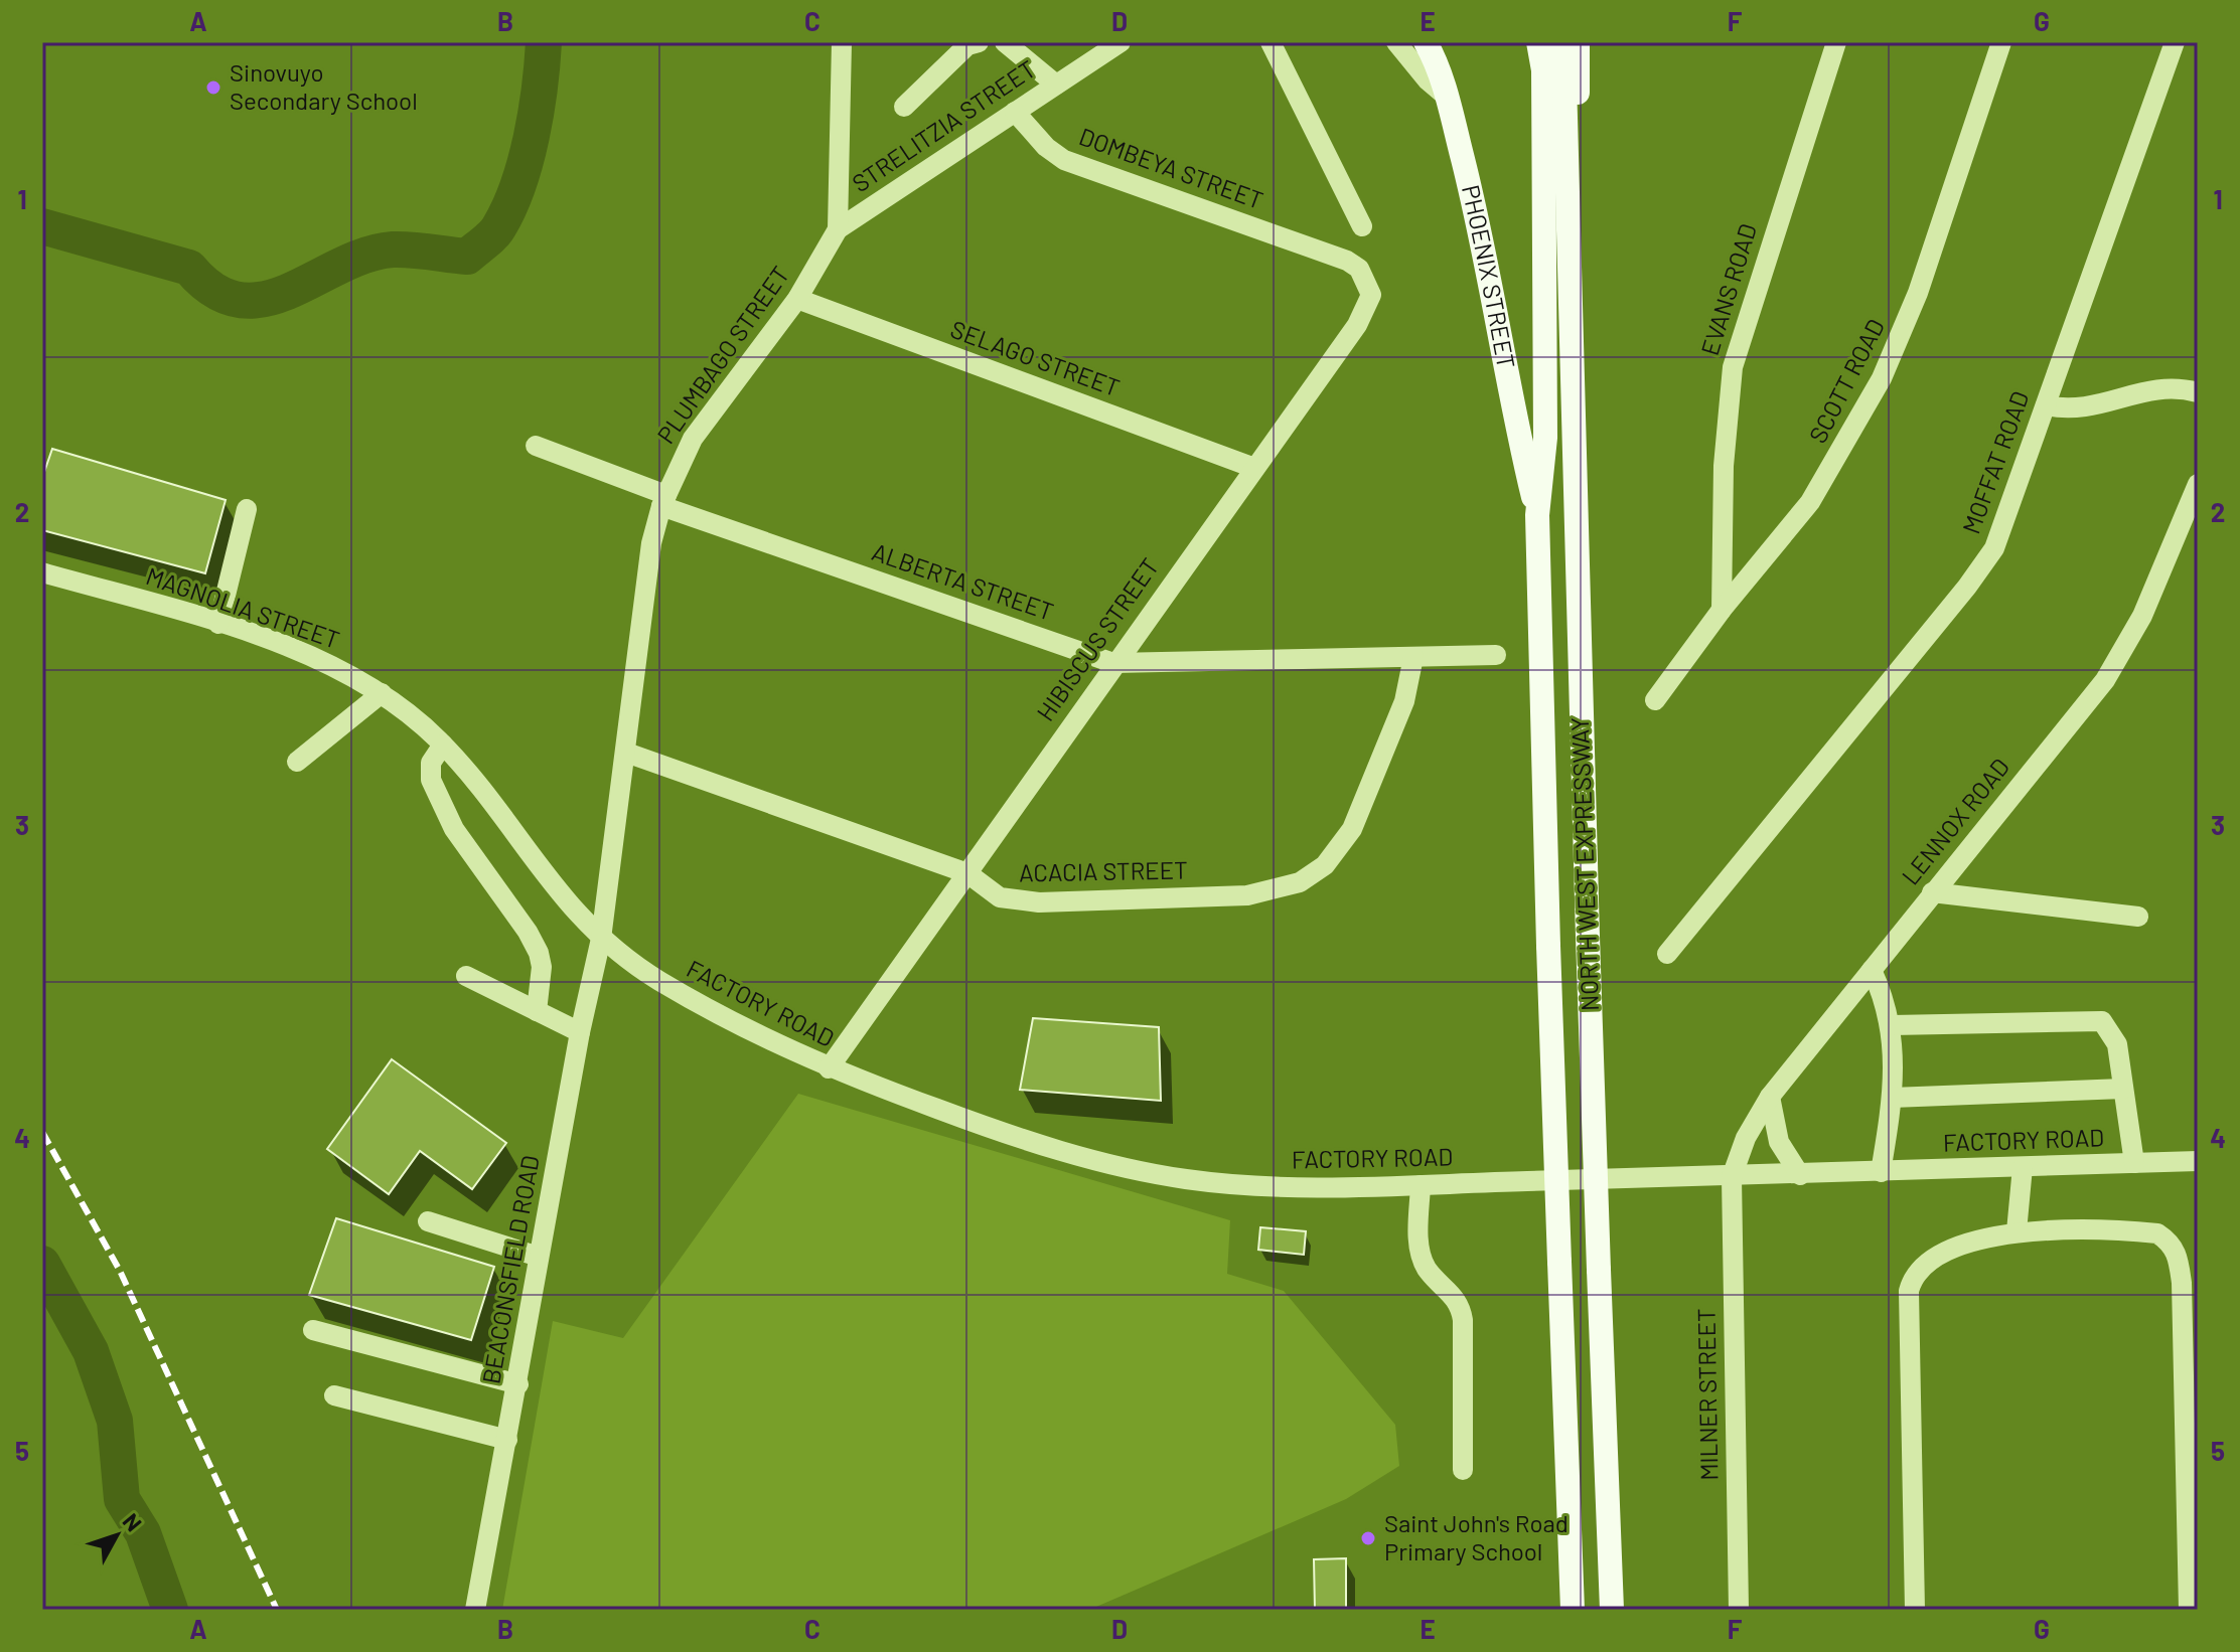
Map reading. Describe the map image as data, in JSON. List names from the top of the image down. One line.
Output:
{"streets":{"main road":["PHOENIX STREET","NORTH WEST EXPRESSWAY"],"street":["STRELITZIA STREET","DOMBEYA STREET","EVANS ROAD","PLUMBAGO STREET","SELAGO STREET","SCOTT ROAD","MOFFAT ROAD","ALBERTA STREET","MAGNOLIA STREET","HIBISCUS STREET","LENNOX ROAD","ACACIA STREET","FACTORY ROAD","BEACONSFIELD ROAD","MILNER STREET"]},"crossings":[["STRELITZIA STREET","DOMBEYA STREET"],["STRELITZIA STREET","PLUMBAGO STREET"],["DOMBEYA STREET","HIBISCUS STREET"],["PHOENIX STREET","NORTH WEST EXPRESSWAY"],["EVANS ROAD","SCOTT ROAD"],["PLUMBAGO STREET","SELAGO STREET"],["PLUMBAGO STREET","ALBERTA STREET"],["PLUMBAGO STREET","MAGNOLIA STREET"],["PLUMBAGO STREET","ACACIA STREET"],["PLUMBAGO STREET","FACTORY ROAD"],["PLUMBAGO STREET","BEACONSFIELD ROAD"],["SELAGO STREET","HIBISCUS STREET"],["ALBERTA STREET","HIBISCUS STREET"],["ALBERTA STREET","ACACIA STREET"],["MAGNOLIA STREET","FACTORY ROAD"],["MAGNOLIA STREET","BEACONSFIELD ROAD"],["HIBISCUS STREET","ACACIA STREET"],["HIBISCUS STREET","FACTORY ROAD"],["LENNOX ROAD","FACTORY ROAD"],["LENNOX ROAD","MILNER STREET"],["FACTORY ROAD","BEACONSFIELD ROAD"],["FACTORY ROAD","MILNER STREET"]],"places":["Sinovuyo Secondary School","Saint John's Road Primary School"],"north":"top right","grid":{"columns":["A","B","C","D","E","F","G"],"rows":["1","2","3","4","5"]}}
